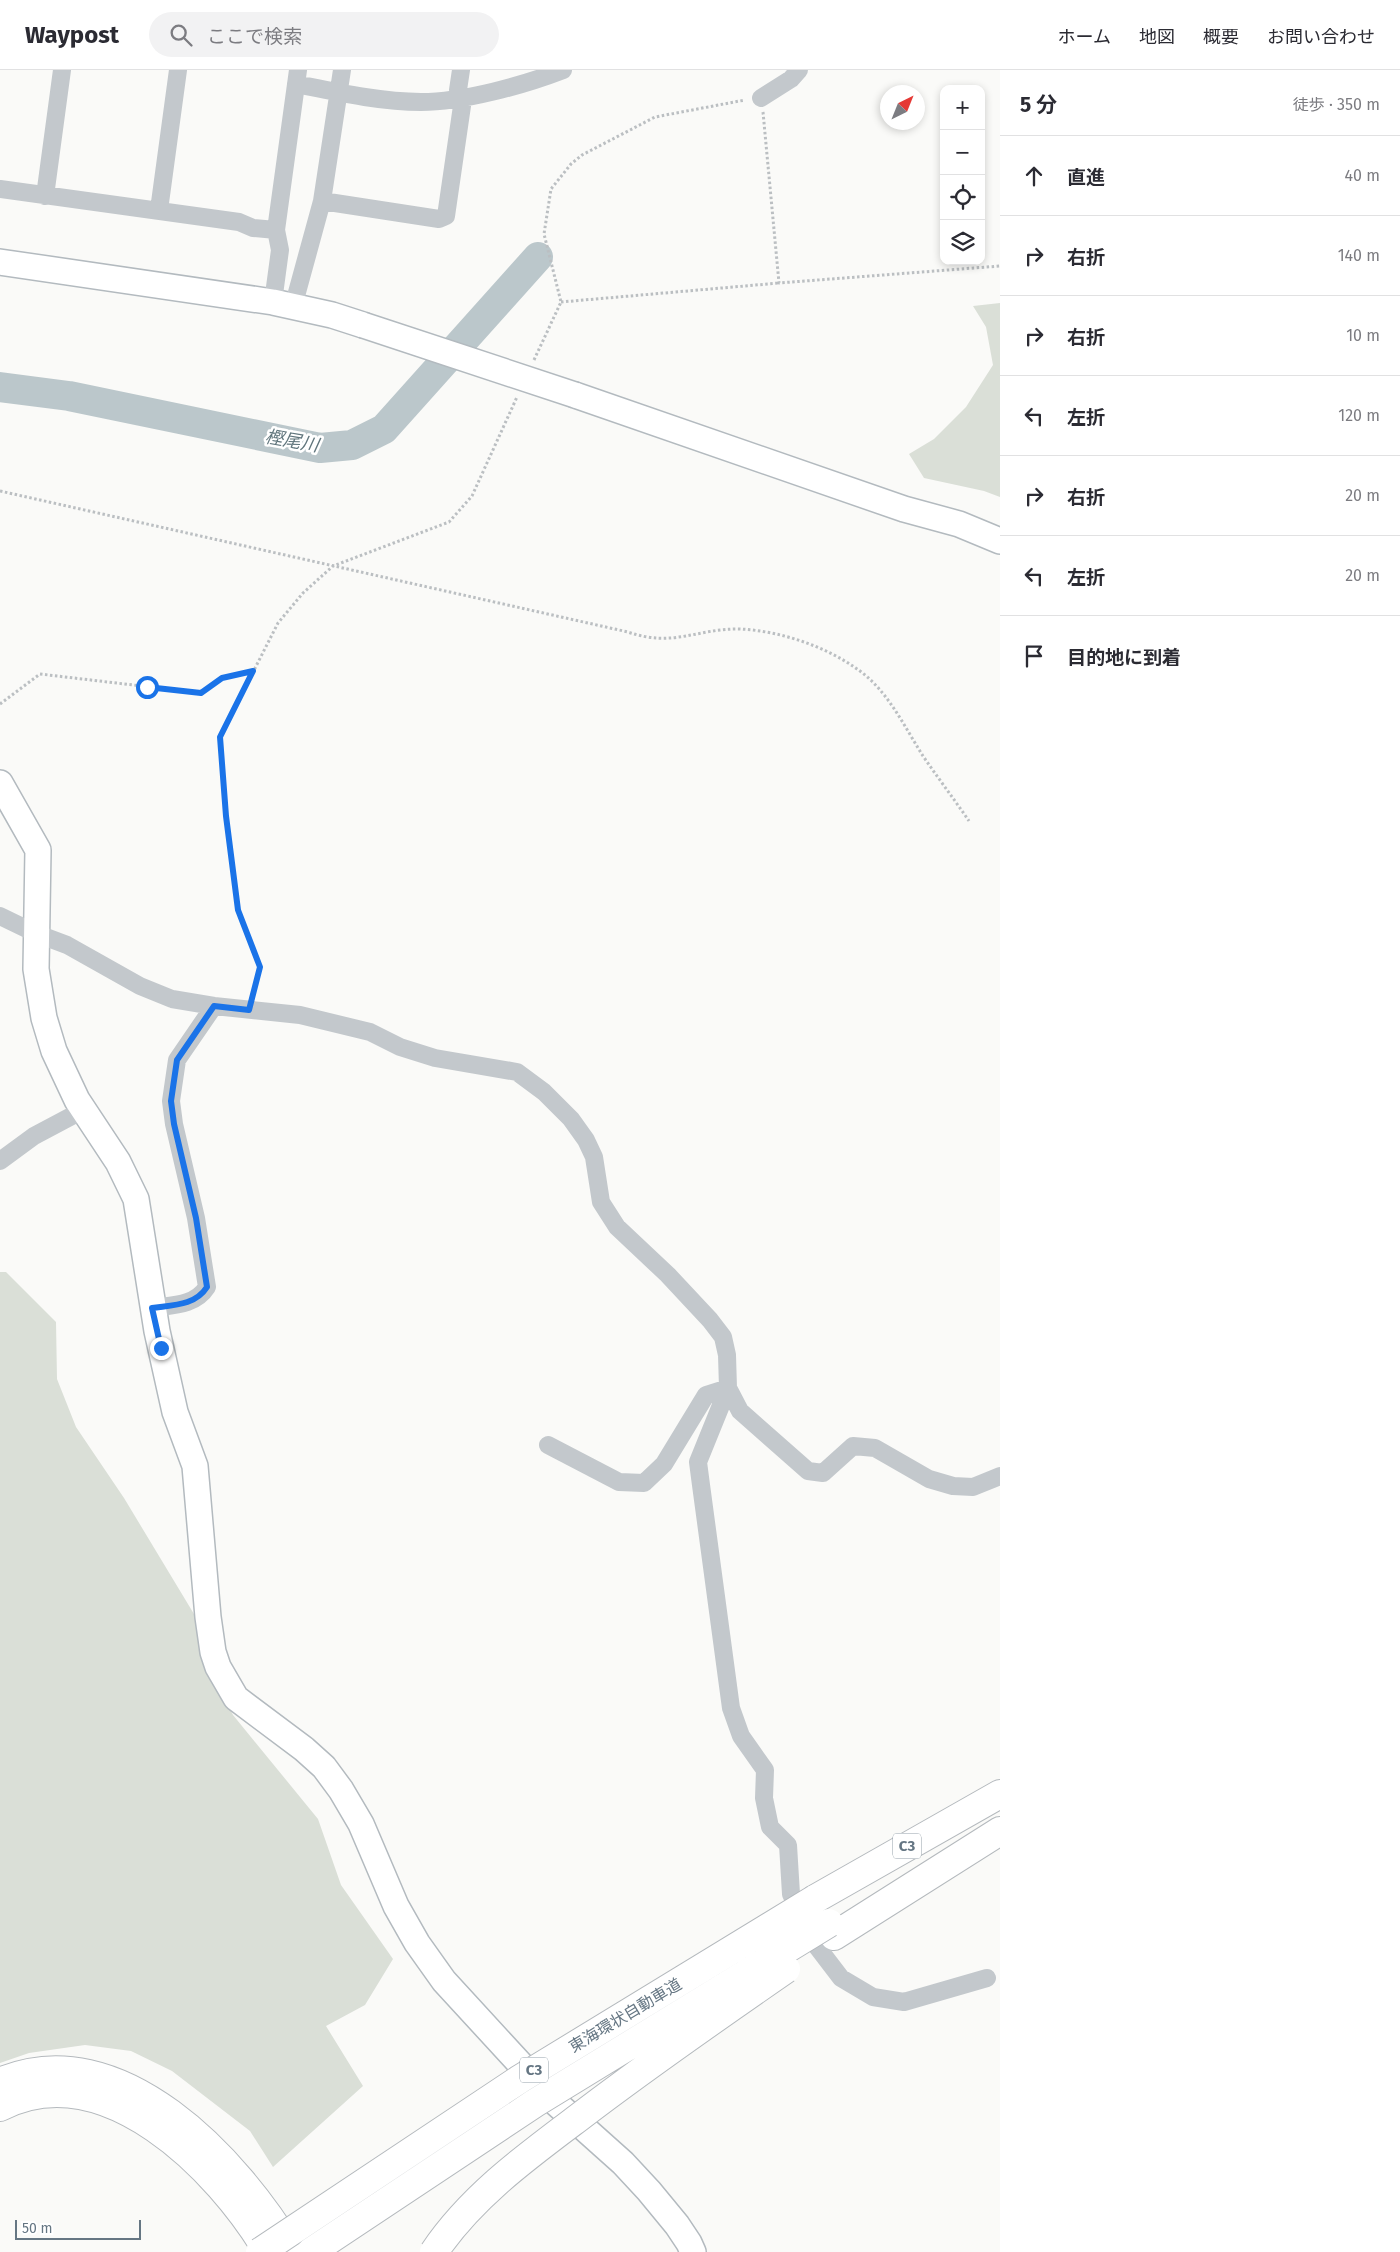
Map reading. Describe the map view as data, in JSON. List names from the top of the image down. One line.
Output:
{"streets":{"highway":["C3","東海環状自動車道"]},"water":["樫尾川"],"scale_bar":"50 m","north":"top right","page":{"header":"Waypost","search":"ここで検索","nav":["ホーム","地図","概要","お問い合わせ"],"heading":["5 分","徒歩 · 350 m"],"map_buttons":["+","−"],"list":[["直進","40 m"],["右折","140 m"],["右折","10 m"],["左折","120 m"],["右折","20 m"],["左折","20 m"],"目的地に到着"],"scale":"50 m"}}
